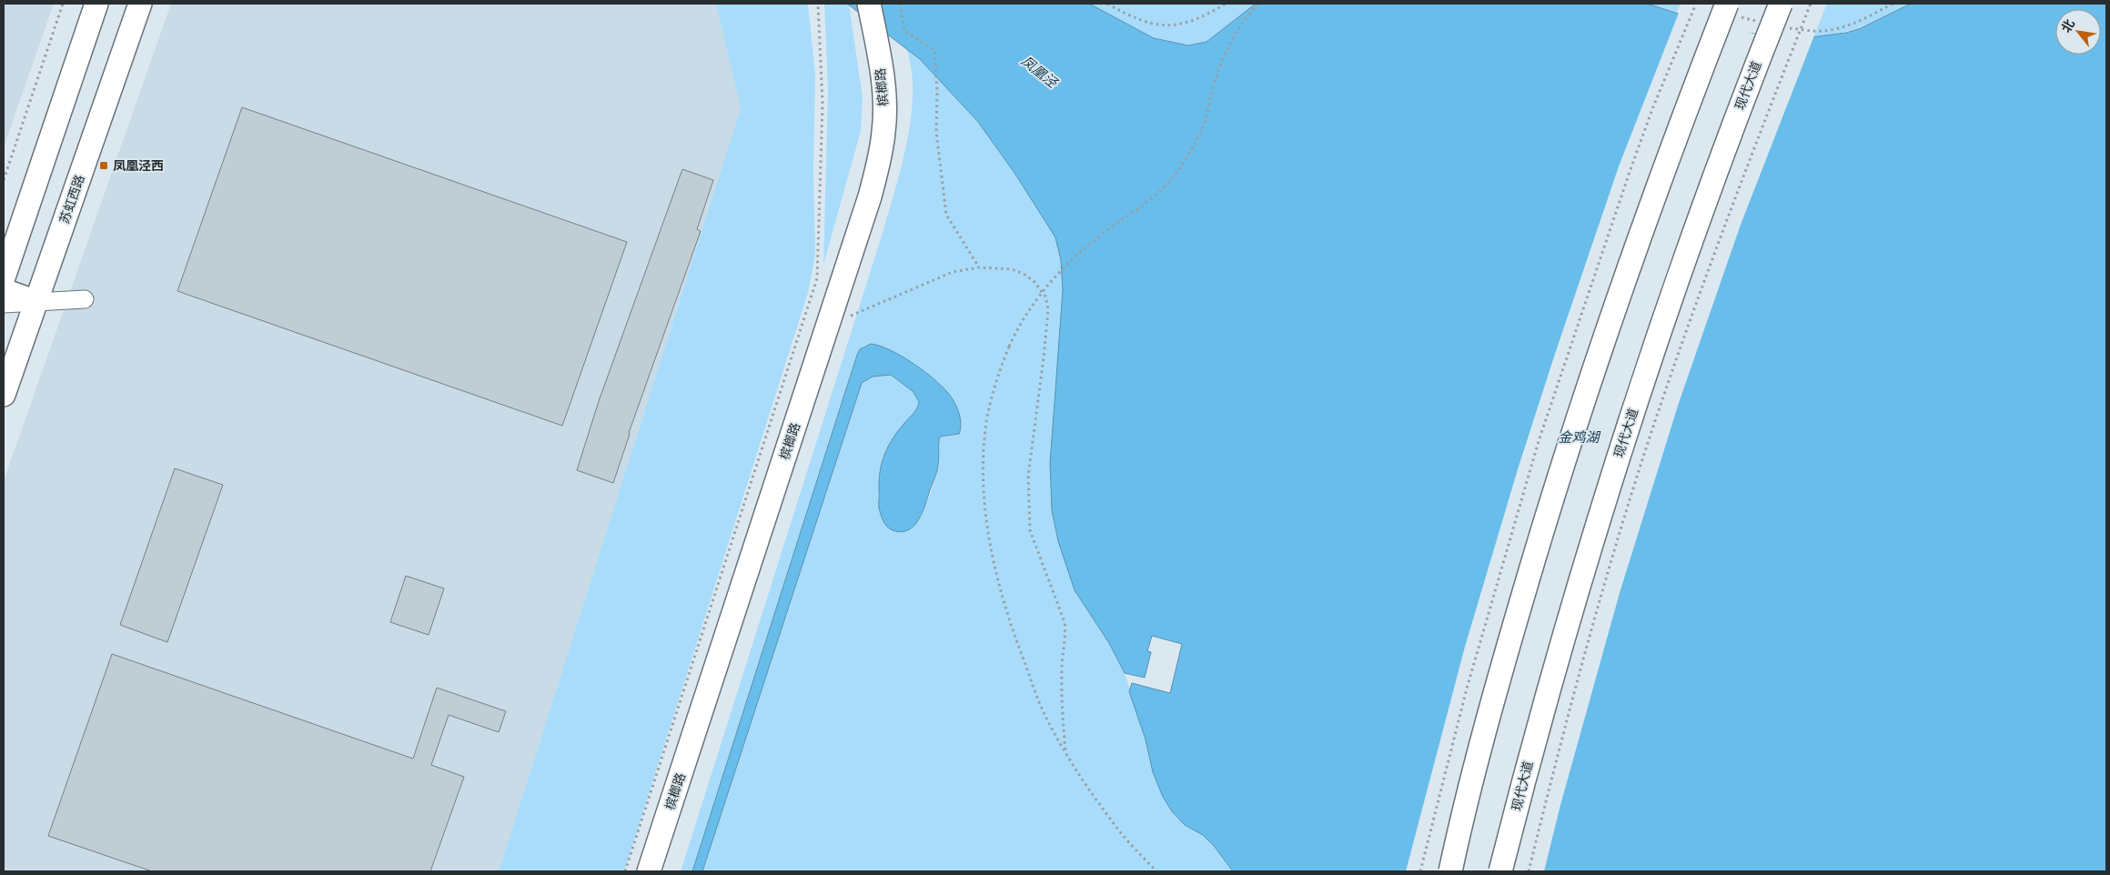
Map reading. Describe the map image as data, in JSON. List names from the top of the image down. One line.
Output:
{"streets":{"main road":["现代大道","槟榔路","苏虹西路"]},"water":["凤凰泾","金鸡湖"],"places":{"transit":["凤凰泾西"]},"north":"top left"}
